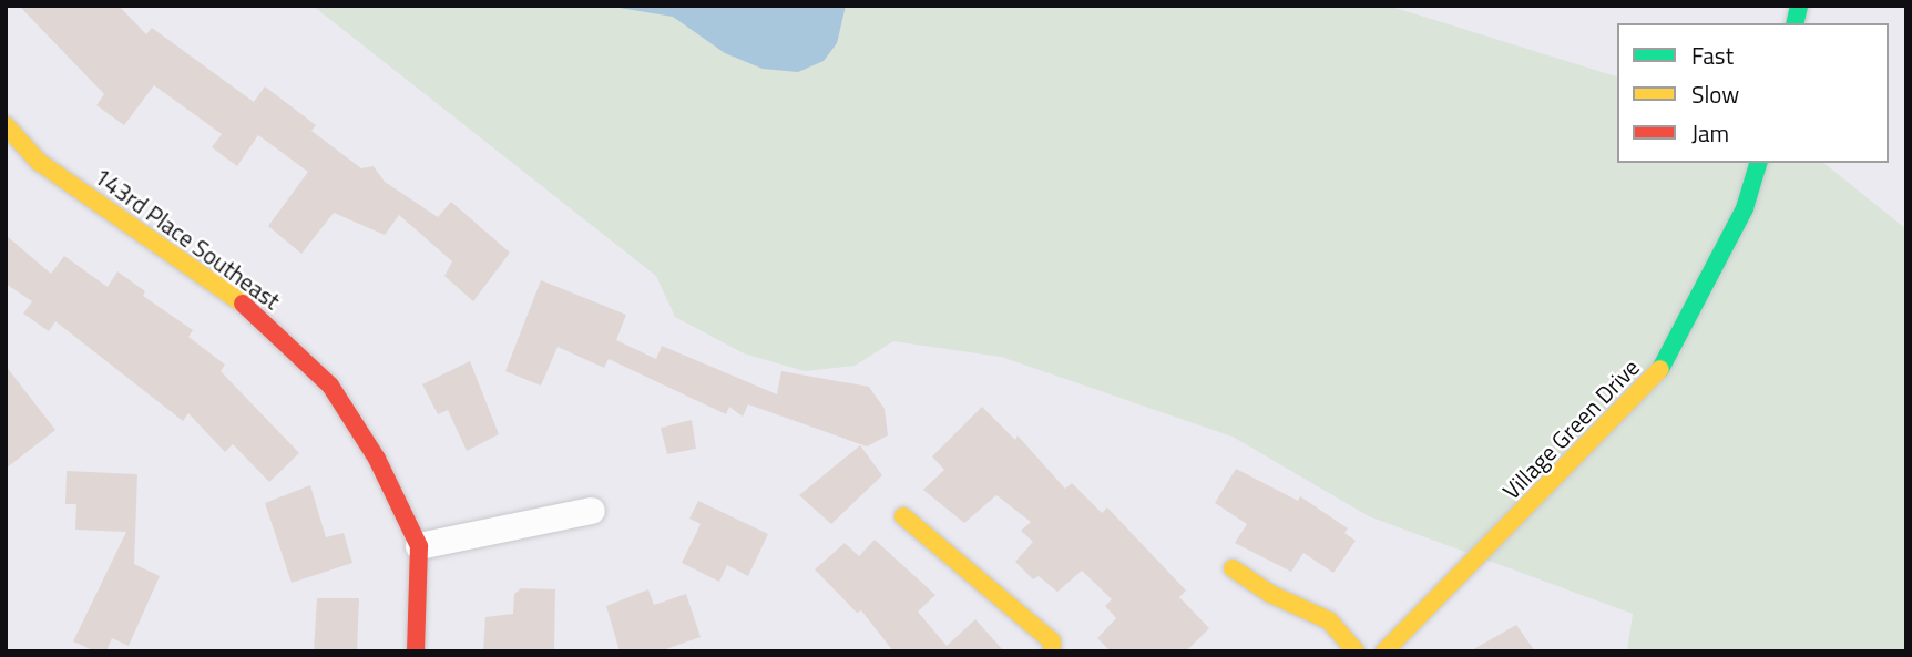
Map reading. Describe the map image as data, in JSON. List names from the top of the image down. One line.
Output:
{"streets":{"street":["143rd Place Southeast","Village Green Drive"]},"legend":["Fast","Slow","Jam"]}
